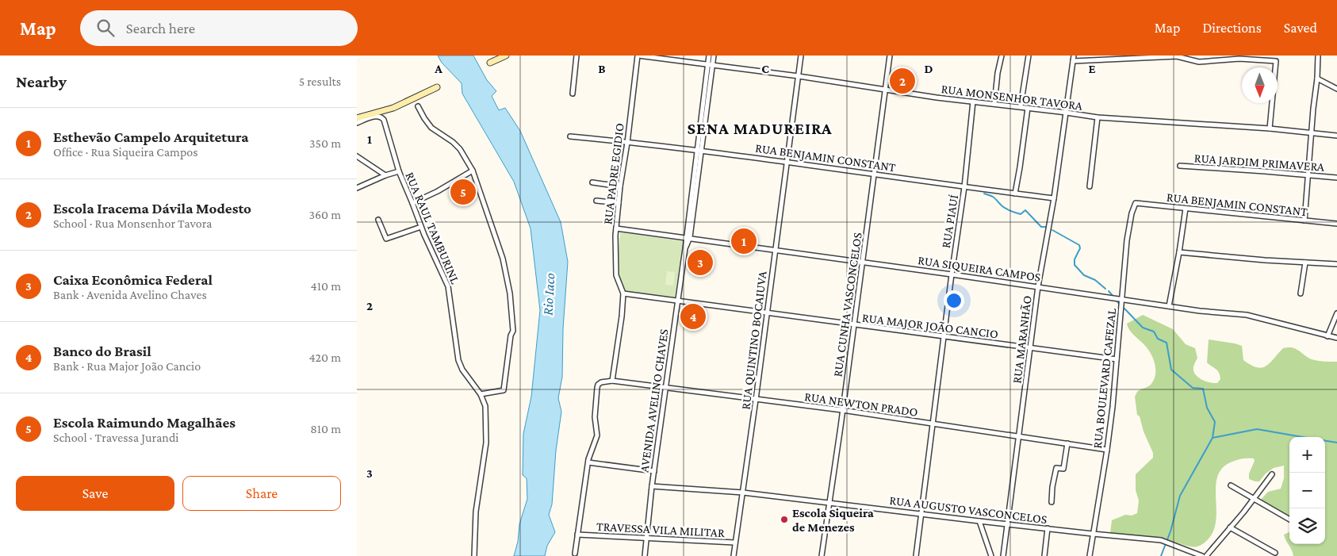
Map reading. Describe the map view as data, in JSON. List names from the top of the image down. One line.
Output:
{"streets":{"street":["RUA MONSENHOR TAVORA","RUA BENJAMIN CONSTANT","RUA JARDIM PRIMAVERA","RUA PADRE EGIDIO","RUA PIAUÍ","RUA RAUL TAMBURINL","RUA SIQUEIRA CAMPOS","RUA CUNHA VASCONCELOS","RUA MAJOR JOÃO CANCIO","RUA MARANHÃO","RUA QUINTINO BOCAIUVA","RUA BOULEVARD CAFEZAL","AVENIDA AVELINO CHAVES","RUA NEWTON PRADO","RUA AUGUSTO VASCONCELOS","TRAVESSA VILA MILITAR"]},"crossings":[["RUA MONSENHOR TAVORA","RUA PADRE EGIDIO"],["RUA MONSENHOR TAVORA","RUA PIAUÍ"],["RUA MONSENHOR TAVORA","RUA CUNHA VASCONCELOS"],["RUA MONSENHOR TAVORA","RUA MARANHÃO"],["RUA MONSENHOR TAVORA","RUA QUINTINO BOCAIUVA"],["RUA MONSENHOR TAVORA","AVENIDA AVELINO CHAVES"],["RUA BENJAMIN CONSTANT","RUA PADRE EGIDIO"],["RUA BENJAMIN CONSTANT","RUA PIAUÍ"],["RUA BENJAMIN CONSTANT","RUA CUNHA VASCONCELOS"],["RUA BENJAMIN CONSTANT","RUA MARANHÃO"],["RUA BENJAMIN CONSTANT","RUA QUINTINO BOCAIUVA"],["RUA BENJAMIN CONSTANT","RUA BOULEVARD CAFEZAL"],["RUA BENJAMIN CONSTANT","AVENIDA AVELINO CHAVES"],["RUA PADRE EGIDIO","RUA SIQUEIRA CAMPOS"],["RUA PADRE EGIDIO","RUA MAJOR JOÃO CANCIO"],["RUA PIAUÍ","RUA SIQUEIRA CAMPOS"],["RUA PIAUÍ","RUA MAJOR JOÃO CANCIO"],["RUA PIAUÍ","RUA NEWTON PRADO"],["RUA PIAUÍ","RUA AUGUSTO VASCONCELOS"],["RUA SIQUEIRA CAMPOS","RUA CUNHA VASCONCELOS"],["RUA SIQUEIRA CAMPOS","RUA MARANHÃO"],["RUA SIQUEIRA CAMPOS","RUA QUINTINO BOCAIUVA"],["RUA SIQUEIRA CAMPOS","RUA BOULEVARD CAFEZAL"],["RUA SIQUEIRA CAMPOS","AVENIDA AVELINO CHAVES"],["RUA CUNHA VASCONCELOS","RUA MAJOR JOÃO CANCIO"],["RUA CUNHA VASCONCELOS","RUA NEWTON PRADO"],["RUA CUNHA VASCONCELOS","RUA AUGUSTO VASCONCELOS"],["RUA MAJOR JOÃO CANCIO","RUA MARANHÃO"],["RUA MAJOR JOÃO CANCIO","RUA QUINTINO BOCAIUVA"],["RUA MAJOR JOÃO CANCIO","RUA BOULEVARD CAFEZAL"],["RUA MAJOR JOÃO CANCIO","AVENIDA AVELINO CHAVES"],["RUA MARANHÃO","RUA NEWTON PRADO"],["RUA MARANHÃO","RUA AUGUSTO VASCONCELOS"],["RUA QUINTINO BOCAIUVA","RUA NEWTON PRADO"],["RUA QUINTINO BOCAIUVA","RUA AUGUSTO VASCONCELOS"],["RUA QUINTINO BOCAIUVA","TRAVESSA VILA MILITAR"],["RUA BOULEVARD CAFEZAL","RUA NEWTON PRADO"],["RUA BOULEVARD CAFEZAL","RUA AUGUSTO VASCONCELOS"],["AVENIDA AVELINO CHAVES","RUA NEWTON PRADO"],["AVENIDA AVELINO CHAVES","RUA AUGUSTO VASCONCELOS"],["AVENIDA AVELINO CHAVES","TRAVESSA VILA MILITAR"]],"districts":["SENA MADUREIRA"],"water":["Rio Iaco"],"places":["Escola Siqueira de Menezes"],"north":"bottom","page":{"header":"Map","search":"Search here","nav":["Map","Directions","Saved"],"heading":["Nearby","5 results"],"pins":["2","5","1","3","4"],"list":[{"mark":"1","name":"Esthevão Campelo Arquitetura","note":"Office · Rua Siqueira Campos","value":"350 m"},{"mark":"2","name":"Escola Iracema Dávila Modesto","note":"School · Rua Monsenhor Tavora","value":"360 m"},{"mark":"3","name":"Caixa Econômica Federal","note":"Bank · Avenida Avelino Chaves","value":"410 m"},{"mark":"4","name":"Banco do Brasil","note":"Bank · Rua Major João Cancio","value":"420 m"},{"mark":"5","name":"Escola Raimundo Magalhães","note":"School · Travessa Jurandi","value":"810 m"}],"map_buttons":["+","−"],"buttons":["Save","Share"]},"grid":{"columns":["A","B","C","D","E"],"rows":["1","2","3"]}}
